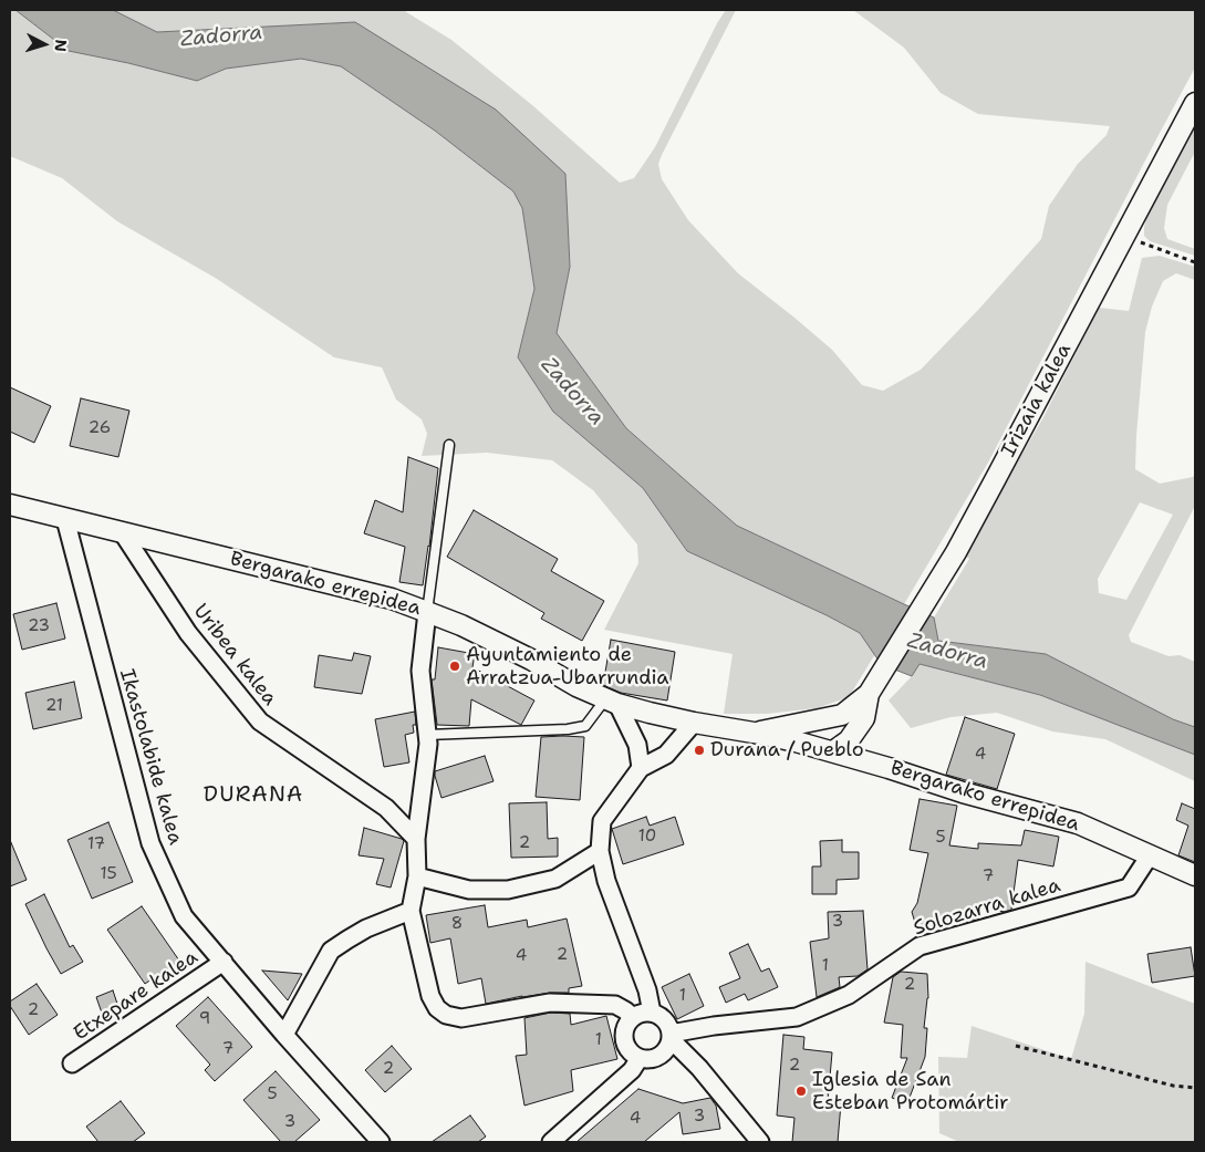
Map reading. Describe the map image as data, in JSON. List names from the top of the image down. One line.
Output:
{"streets":{"street":["Irizaia kalea","Bergarako errepidea","Uribea kalea","Ikastolabide kalea","Solozarra kalea","Etxepare kalea"]},"crossings":[["Irizaia kalea","Bergarako errepidea"],["Bergarako errepidea","Uribea kalea"],["Bergarako errepidea","Ikastolabide kalea"],["Bergarako errepidea","Solozarra kalea"],["Ikastolabide kalea","Etxepare kalea"]],"districts":["DURANA"],"water":["Zadorra"],"places":["Ayuntamiento de Arratzua-Ubarrundia","Durana / Pueblo","Iglesia de San Esteban Protomártir"],"house_numbers":["26","23","21","4","10","5","2","17","15","7","3","8","2","4","1","2","1","2","9","1","7","2","2","5","3","4","3"],"north":"right"}
